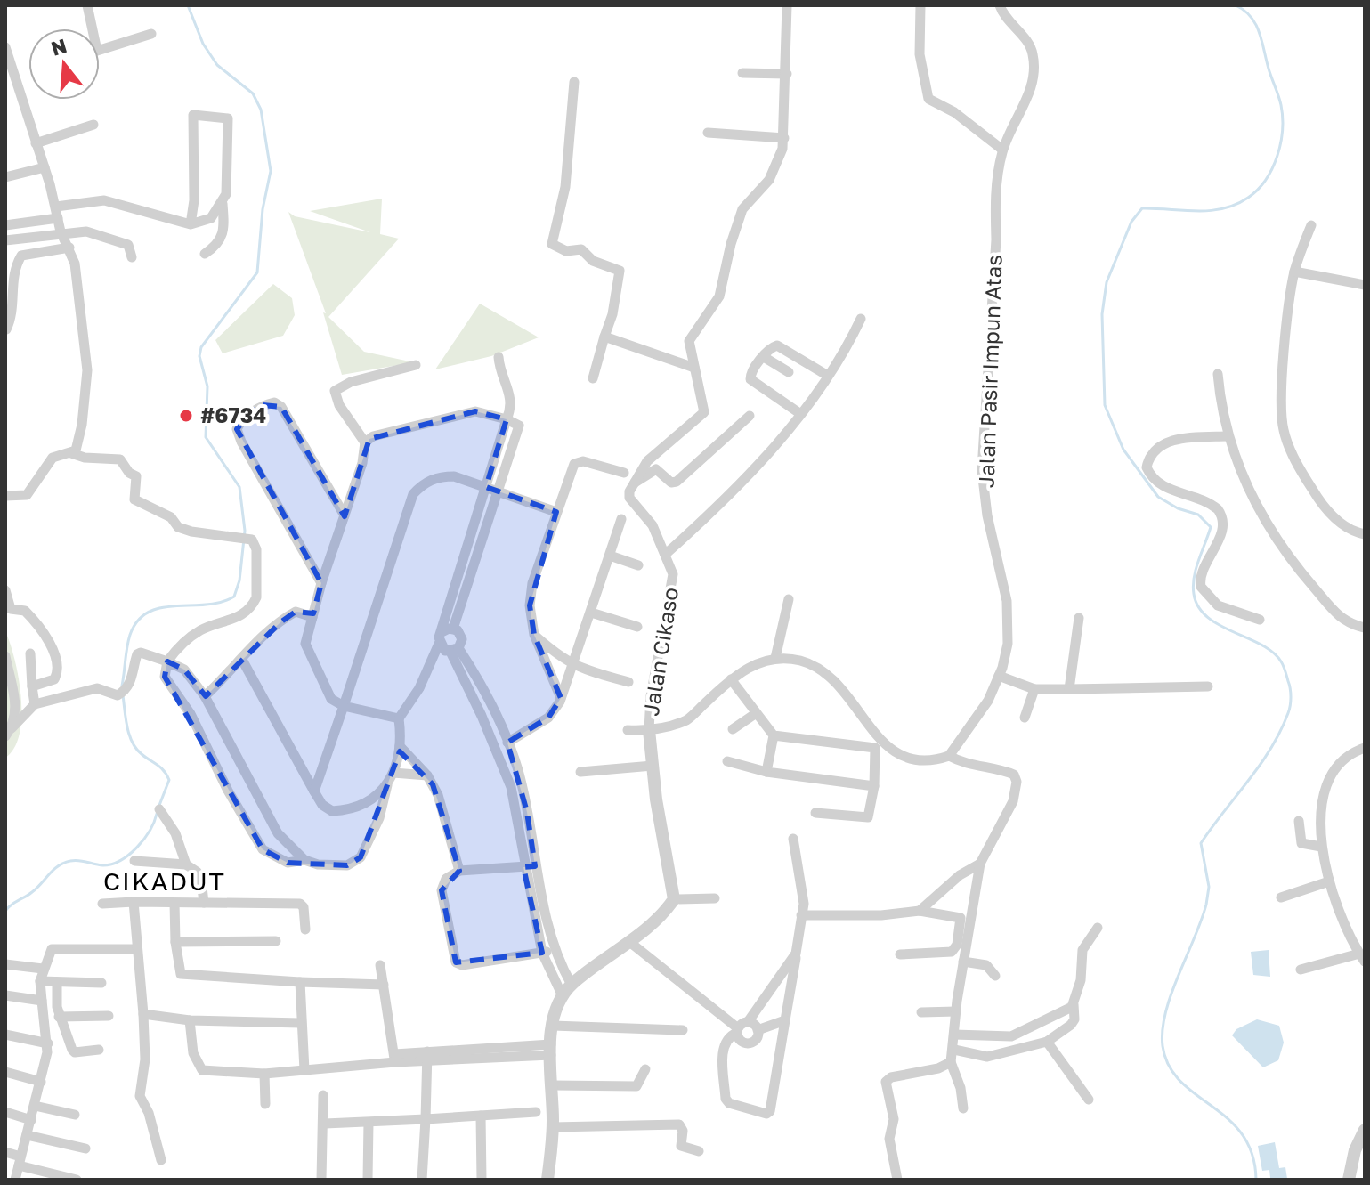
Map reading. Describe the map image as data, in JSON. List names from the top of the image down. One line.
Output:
{"streets":{"street":["Jalan Pasir Impun Atas","Jalan Cikaso"]},"districts":["CIKADUT"],"places":["#6734"],"north":"top"}
